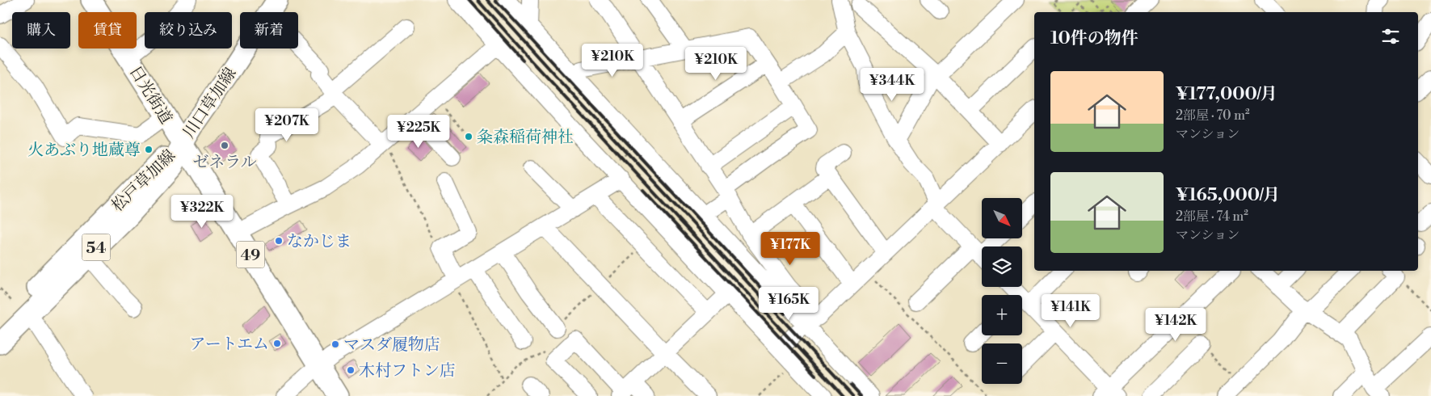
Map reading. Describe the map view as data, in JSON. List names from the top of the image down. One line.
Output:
{"streets":{"main road":["日光街道","川口草加線","松戸草加線","54","49"]},"crossings":[["日光街道","川口草加線"],["日光街道","松戸草加線"],["川口草加線","松戸草加線"]],"places":["粂森稲荷神社","ゼネラル","火あぶり地蔵尊","なかじま","アートエム","マスダ履物店","木村フトン店"],"north":"bottom right","page":{"chip":["購入","賃貸","絞り込み","新着"],"heading":"10件の物件","price":["¥210K","¥210K","¥344K","¥207K","¥225K","¥322K","¥177K","¥165K","¥141K","¥142K"],"list":[{"name":"¥177,000/月","note":"2部屋 · 70 m² · マンション"},{"name":"¥165,000/月","note":"2部屋 · 74 m² · マンション"}],"map_buttons":["+","−"]}}
